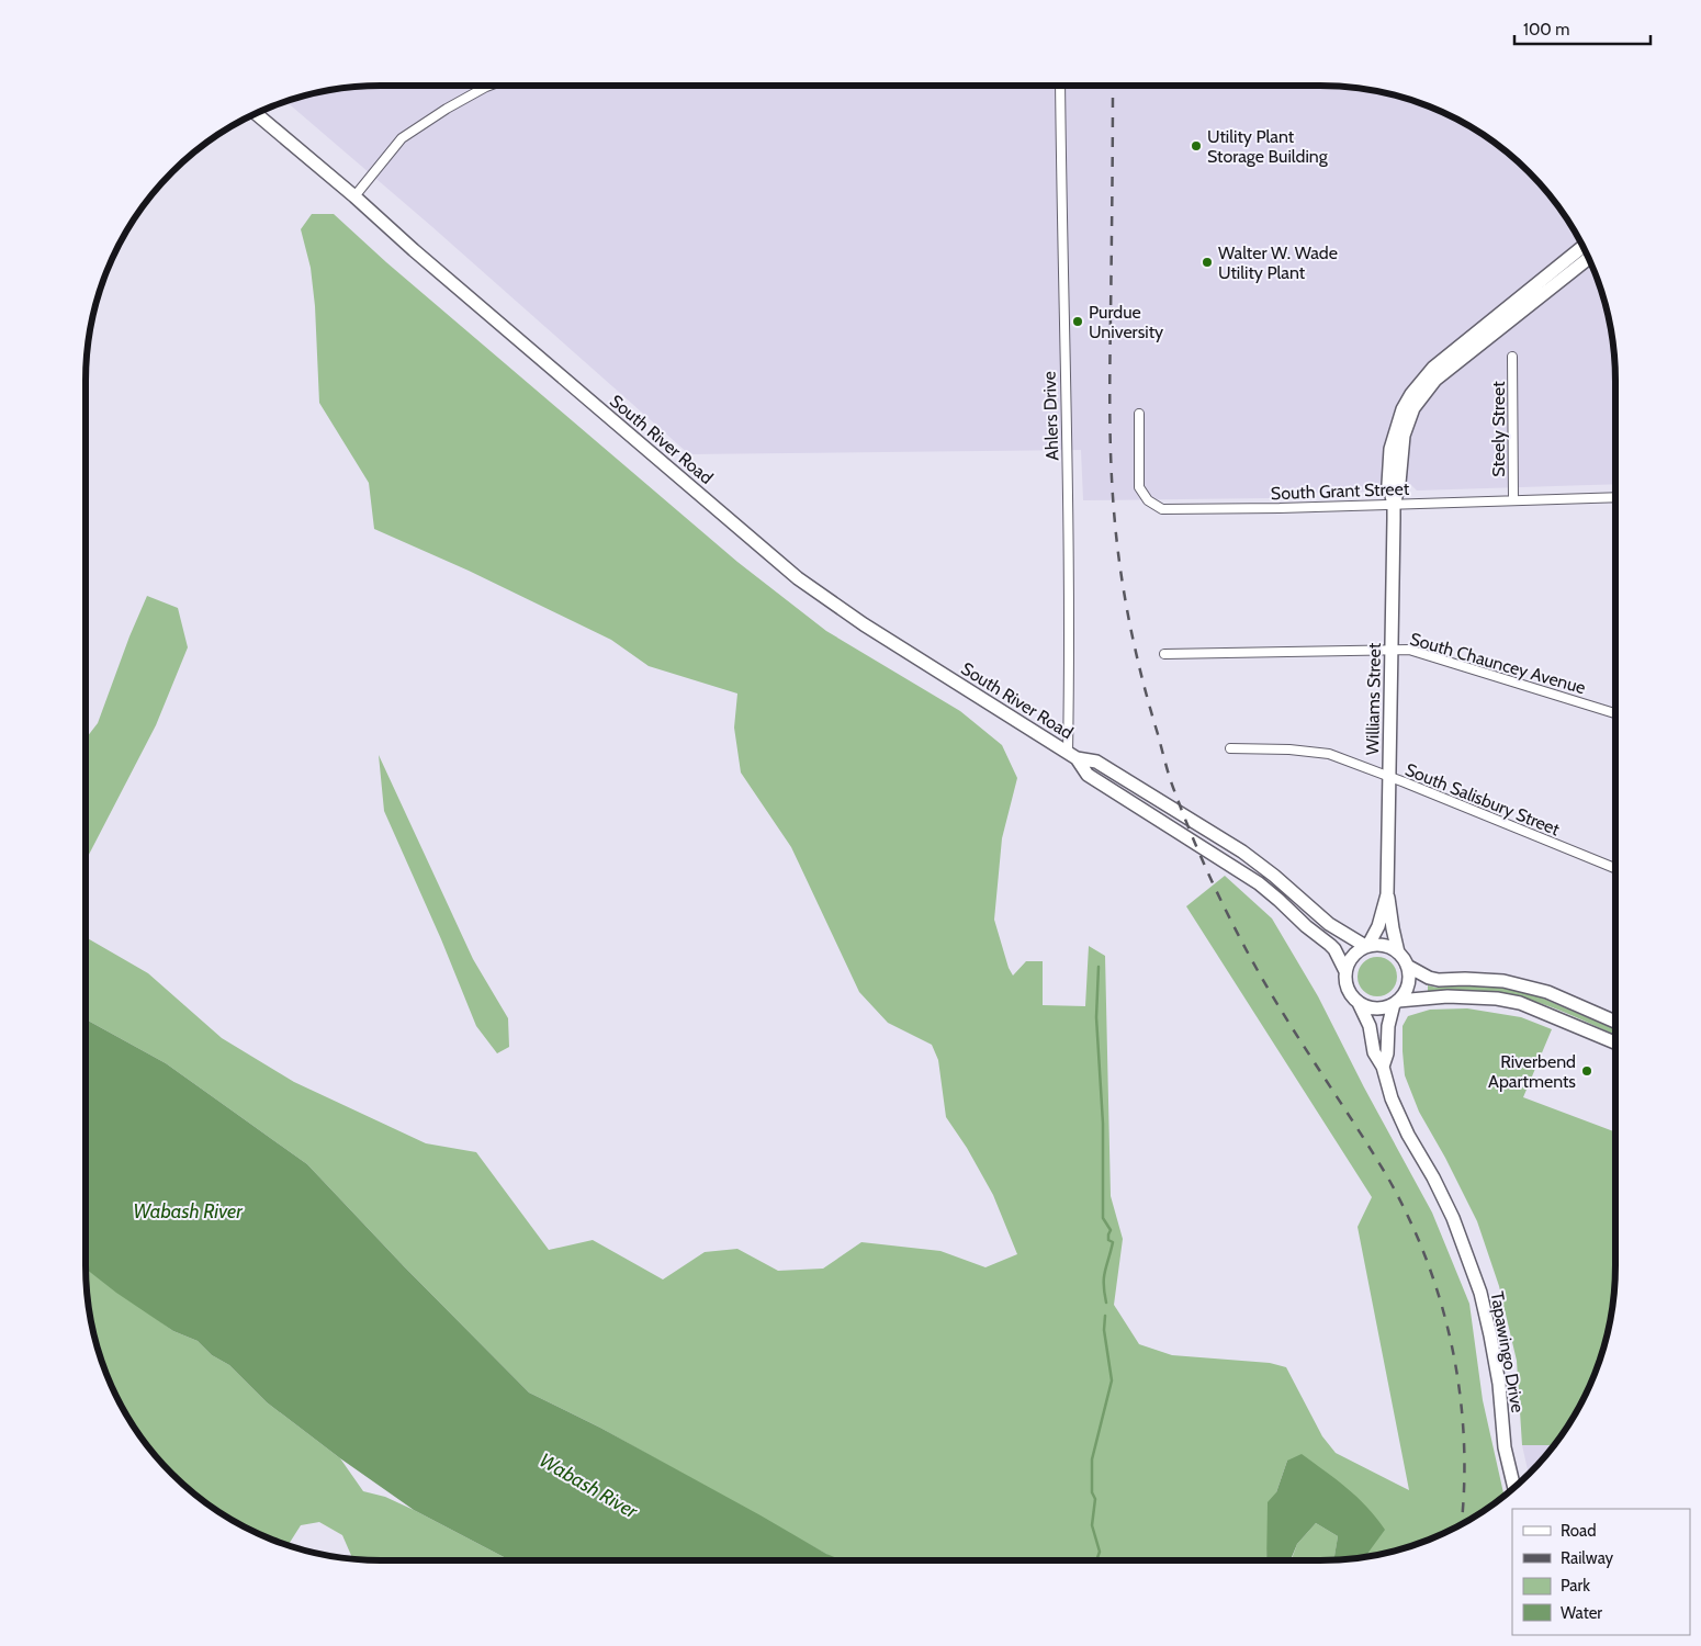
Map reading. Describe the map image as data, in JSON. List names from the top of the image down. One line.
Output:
{"streets":{"main road":["South River Road","Williams Street","Tapawingo Drive"],"street":["Ahlers Drive","Steely Street","South Grant Street","South Chauncey Avenue","South Salisbury Street"]},"crossings":[["Ahlers Drive","South River Road"],["Steely Street","South Grant Street"],["South River Road","Williams Street"],["South River Road","Tapawingo Drive"],["South Grant Street","Williams Street"],["South Chauncey Avenue","Williams Street"],["Williams Street","South Salisbury Street"],["Williams Street","Tapawingo Drive"]],"water":["Wabash River"],"places":["Utility Plant Storage Building","Walter W. Wade Utility Plant","Purdue University","Riverbend Apartments"],"legend":["Road","Railway","Park","Water"],"scale_bar":"100 m"}
